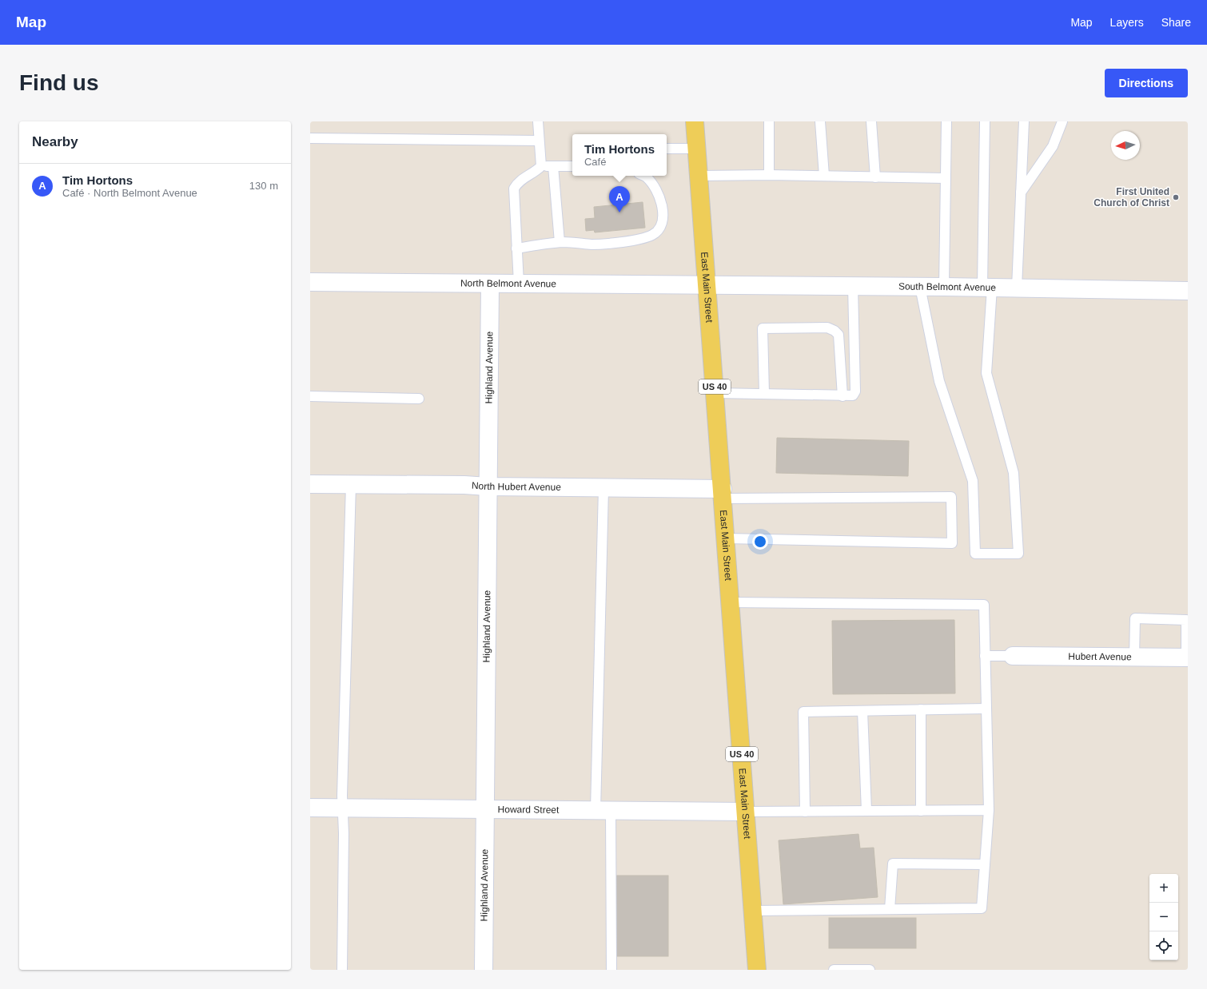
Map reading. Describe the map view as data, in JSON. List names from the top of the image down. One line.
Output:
{"streets":{"main road":["East Main Street","US 40"],"street":["North Belmont Avenue","South Belmont Avenue","Highland Avenue","North Hubert Avenue","Hubert Avenue","Howard Street"]},"crossings":[["North Belmont Avenue","South Belmont Avenue"],["North Belmont Avenue","East Main Street"],["North Belmont Avenue","Highland Avenue"],["South Belmont Avenue","East Main Street"],["East Main Street","North Hubert Avenue"],["East Main Street","Howard Street"],["Highland Avenue","North Hubert Avenue"],["Highland Avenue","Howard Street"]],"places":["First United Church of Christ"],"north":"left","page":{"header":"Map","nav":["Map","Layers","Share"],"buttons":"Directions","title":"Find us","heading":"Nearby","popup":["Tim Hortons","Café"],"list":[{"mark":"A","name":"Tim Hortons","note":"Café · North Belmont Avenue","value":"130 m"}],"pins":"A","map_buttons":["+","−"]}}
